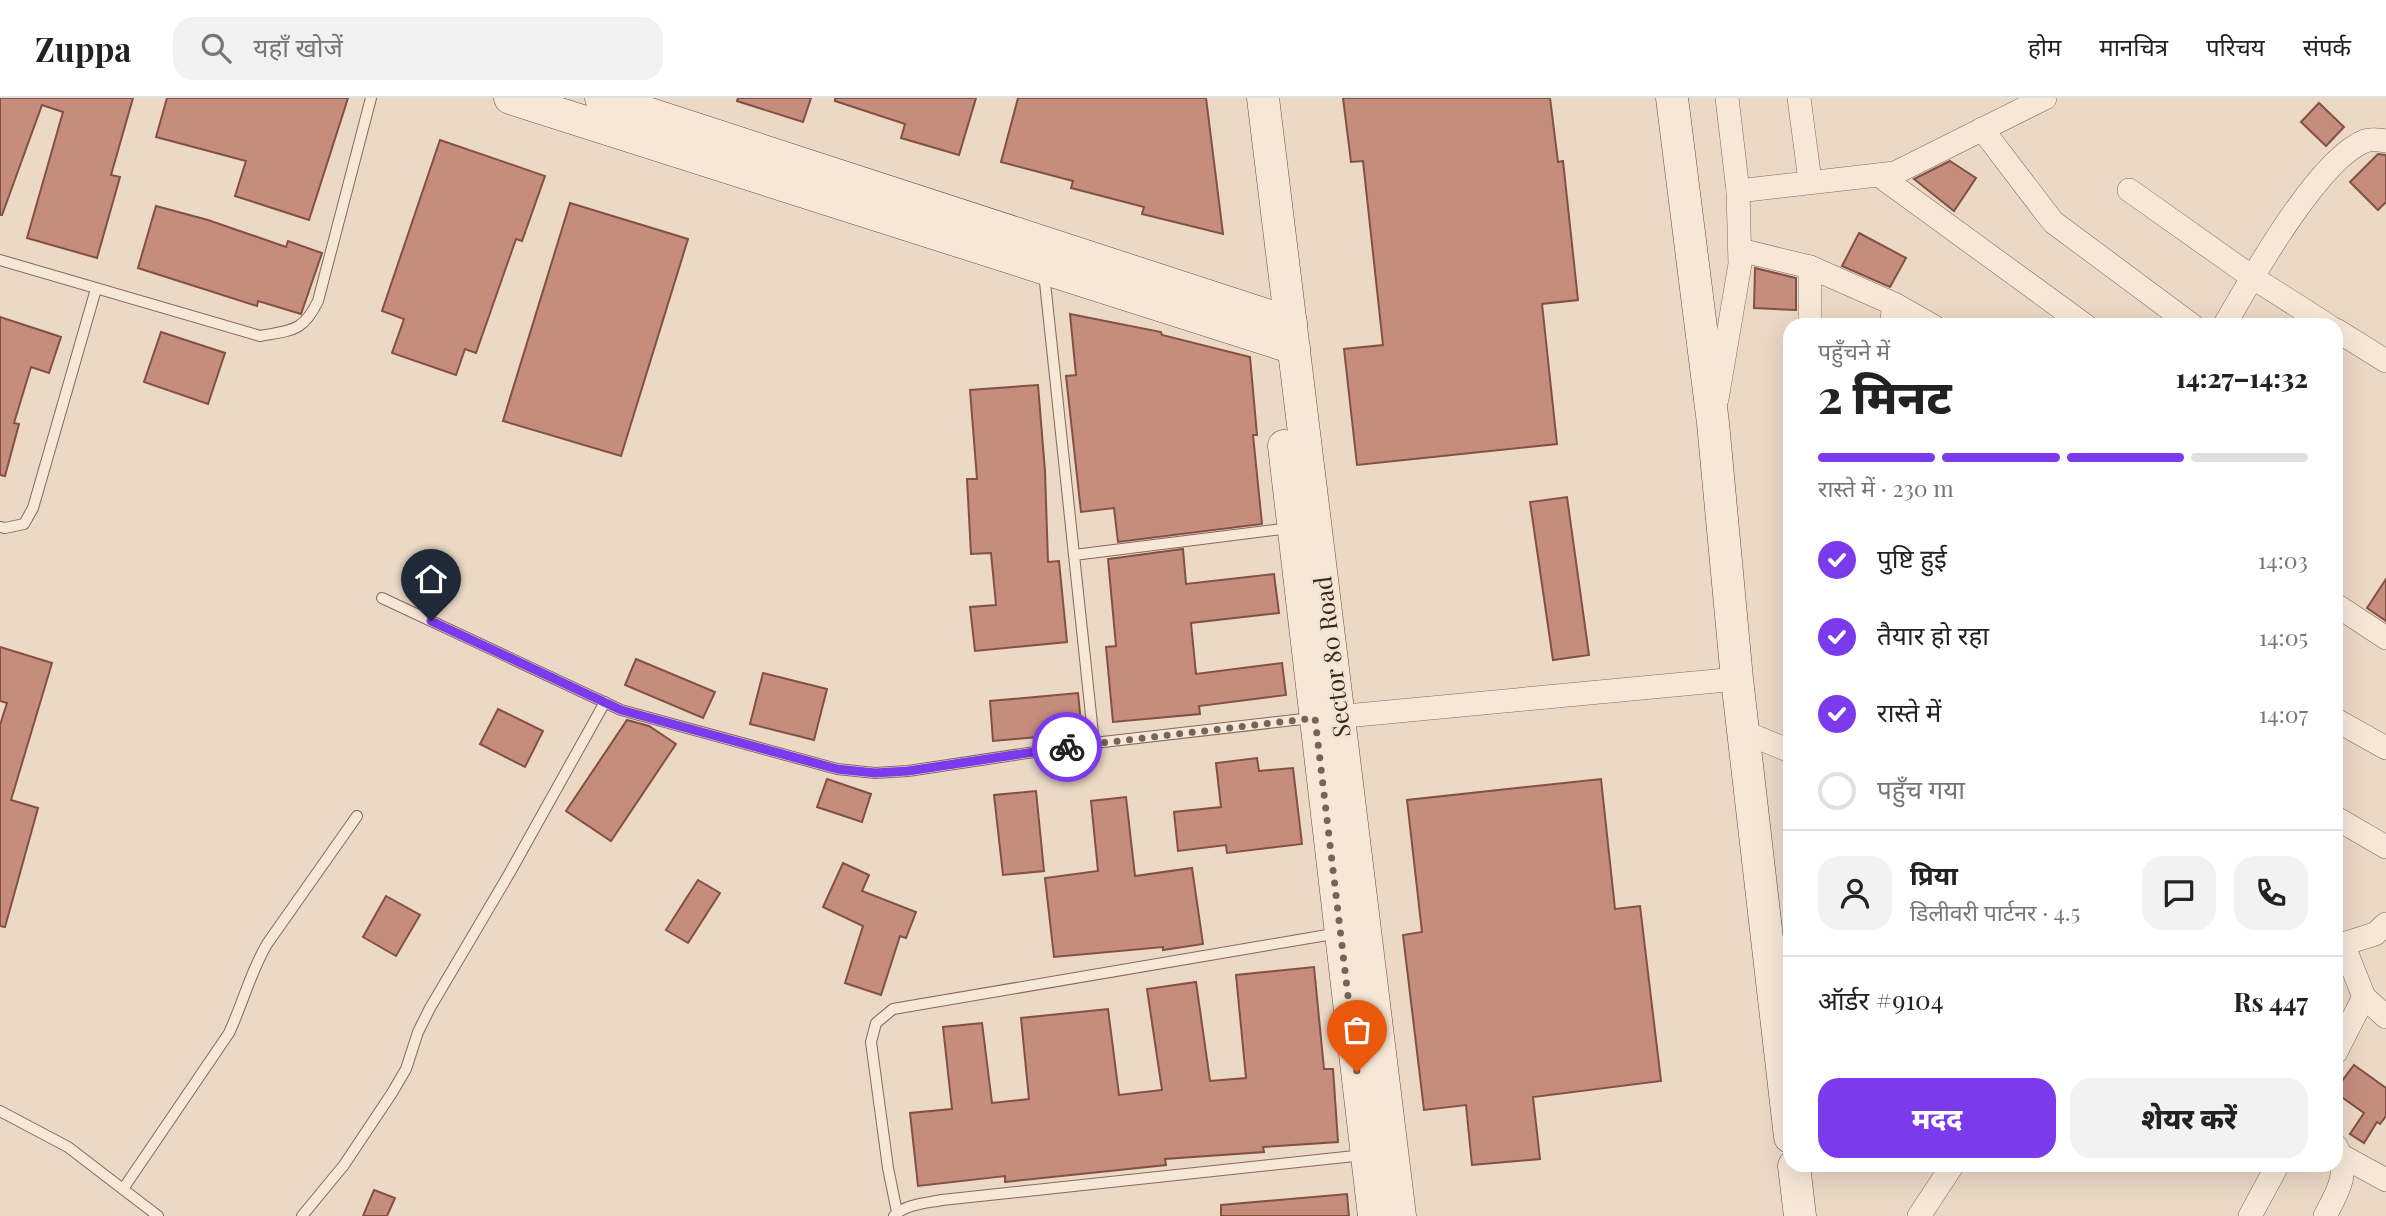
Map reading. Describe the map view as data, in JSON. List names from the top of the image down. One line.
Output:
{"streets":{"street":["Sector 80 Road"]},"page":{"header":"Zuppa","search":"यहाँ खोजें","nav":["होम","मानचित्र","परिचय","संपर्क"],"heading":["2 मिनट","पहुँचने में","14:27–14:32"],"panel":["प्रिया","डिलीवरी पार्टनर · 4.5","ऑर्डर #9104","Rs 447"],"bar":"रास्ते में · 230 m","list":[["पुष्टि हुई","14:03"],["तैयार हो रहा","14:05"],["रास्ते में","14:07"],"पहुँच गया"],"buttons":["मदद","शेयर करें"]}}
